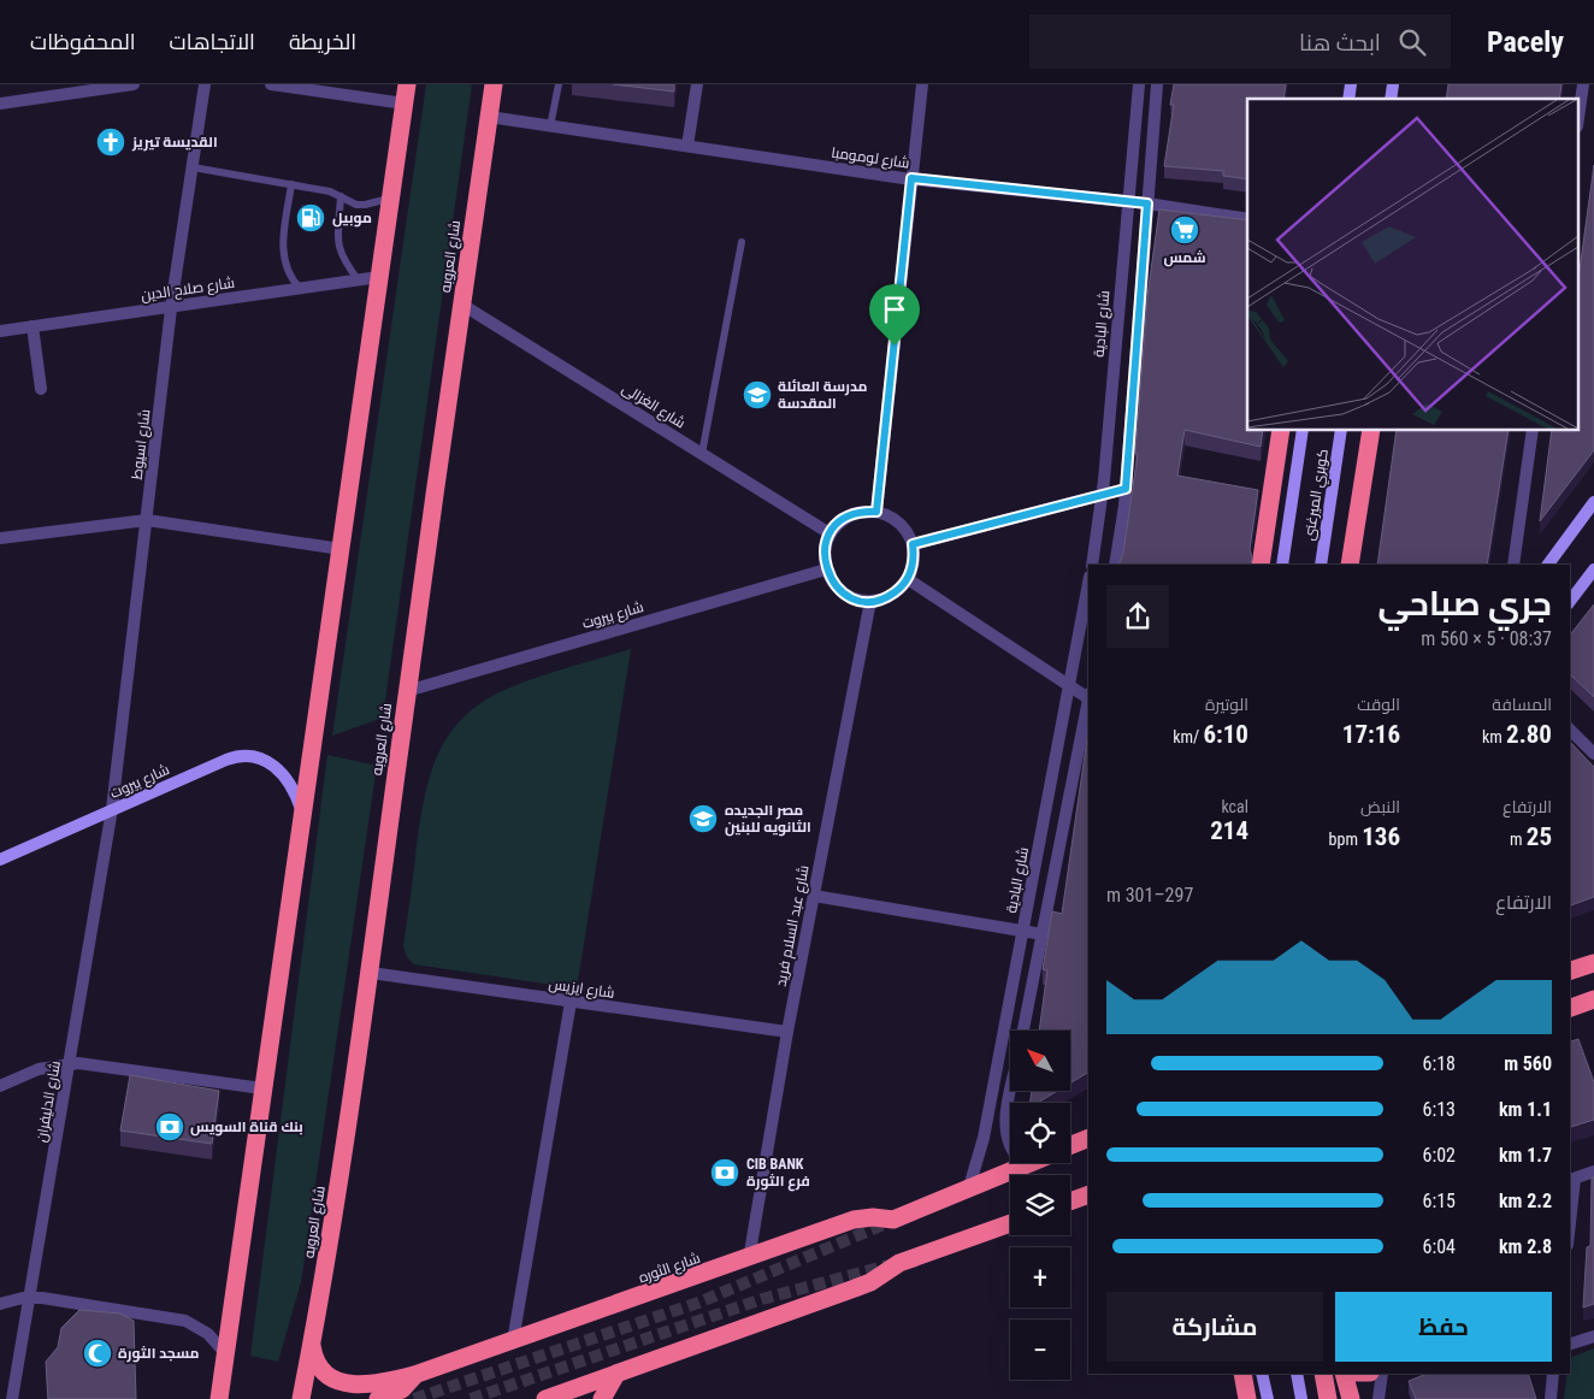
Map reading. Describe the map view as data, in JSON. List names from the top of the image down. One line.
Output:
{"streets":{"highway":["شارع العروبه","شارع الثوره"],"street":["شارع لومومبا","شارع صلاح الدين","شارع البادية","شارع الغزالى","شارع اسيوط","كوبري الميرغنى","شارع بيروت","شارع عبد السلام فريد","شارع ايزيس","شارع الدليفران"]},"crossings":[["شارع لومومبا","شارع العروبه"],["شارع لومومبا","شارع البادية"],["شارع العروبه","شارع الغزالى"],["شارع العروبه","شارع بيروت"],["شارع العروبه","شارع ايزيس"],["شارع العروبه","شارع الثوره"],["شارع صلاح الدين","شارع اسيوط"],["شارع البادية","شارع الثوره"],["شارع الغزالى","شارع بيروت"],["شارع الغزالى","شارع عبد السلام فريد"],["شارع اسيوط","شارع بيروت"],["شارع اسيوط","شارع الدليفران"],["شارع بيروت","شارع عبد السلام فريد"],["شارع بيروت","شارع الدليفران"],["شارع عبد السلام فريد","شارع ايزيس"],["شارع عبد السلام فريد","شارع الثوره"]],"places":{"church":["القديسة تيريز"],"fuel station":["موبيل"],"supermarket":["شمس"],"school or university":["مدرسة العائلة المقدسة","مصر الجديده الثانويه للبنين"],"bank":["بنك قناة السويس","CIB BANK فرع الثورة"],"mosque":["مسجد الثورة"]},"north":"top left","page":{"header":"Pacely","search":"ابحث هنا","nav":["الخريطة","الاتجاهات","المحفوظات"],"heading":["جري صباحي","08:37 · 5 × 560 m"],"stats":[["المسافة","2.80 km"],["الوقت","17:16"],["الوتيرة","6:10 /km"],["الارتفاع","25 m"],["النبض","136 bpm"],["kcal","214"]],"chart":["الارتفاع","297–301 m"],"map_buttons":["+","−"],"list":[{"name":"560 m","note":"6:18"},{"name":"1.1 km","note":"6:13"},{"name":"1.7 km","note":"6:02"},{"name":"2.2 km","note":"6:15"},{"name":"2.8 km","note":"6:04"}],"buttons":["حفظ","مشاركة"]}}
